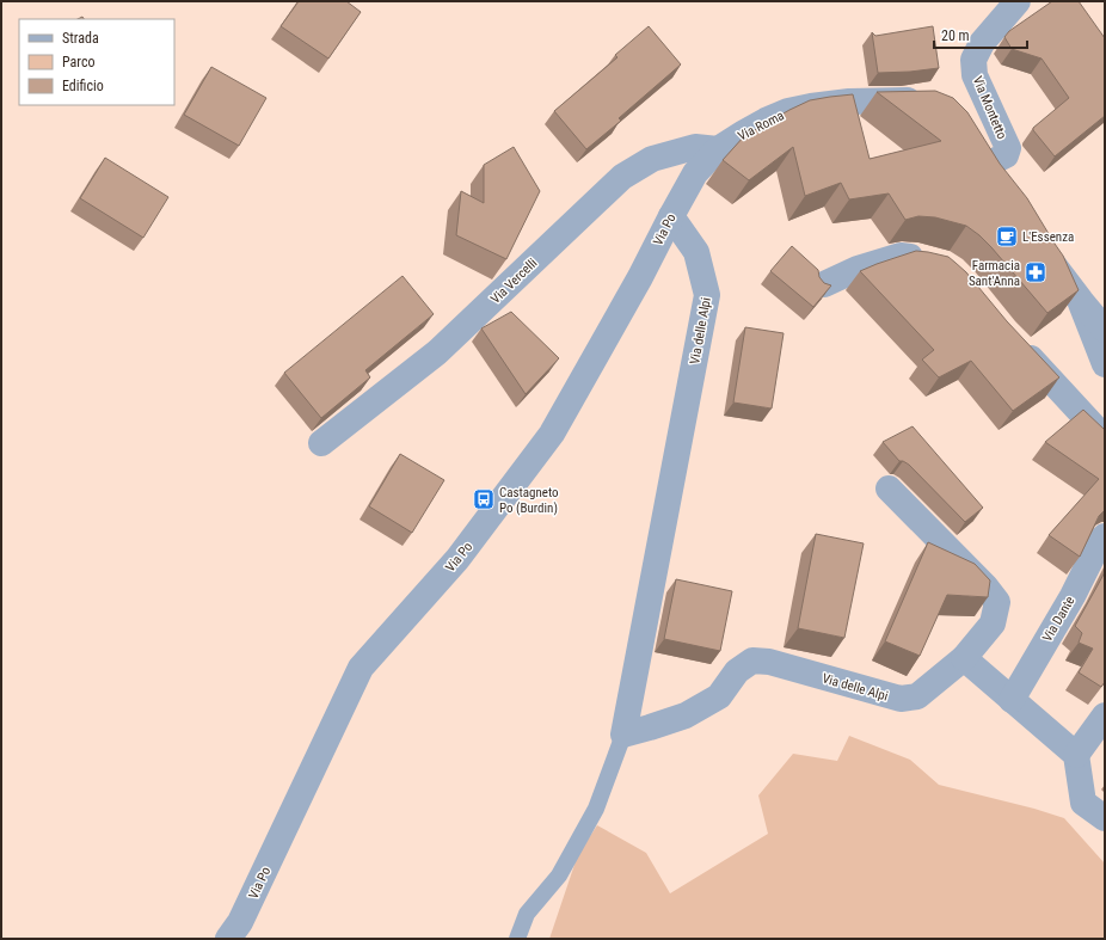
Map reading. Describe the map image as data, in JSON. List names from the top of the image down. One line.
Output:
{"streets":{"street":["Via Montetto","Via Roma","Via Po","Via Vercelli","Via delle Alpi","Via Dante"]},"crossings":[["Via Roma","Via Po"],["Via Roma","Via Vercelli"],["Via Po","Via delle Alpi"]],"places":{"cafe":["L'Essenza"],"pharmacy":["Farmacia Sant'Anna"],"bus stop":["Castagneto Po (Burdin)"]},"legend":["Strada","Parco","Edificio"],"scale_bar":"20 m"}
